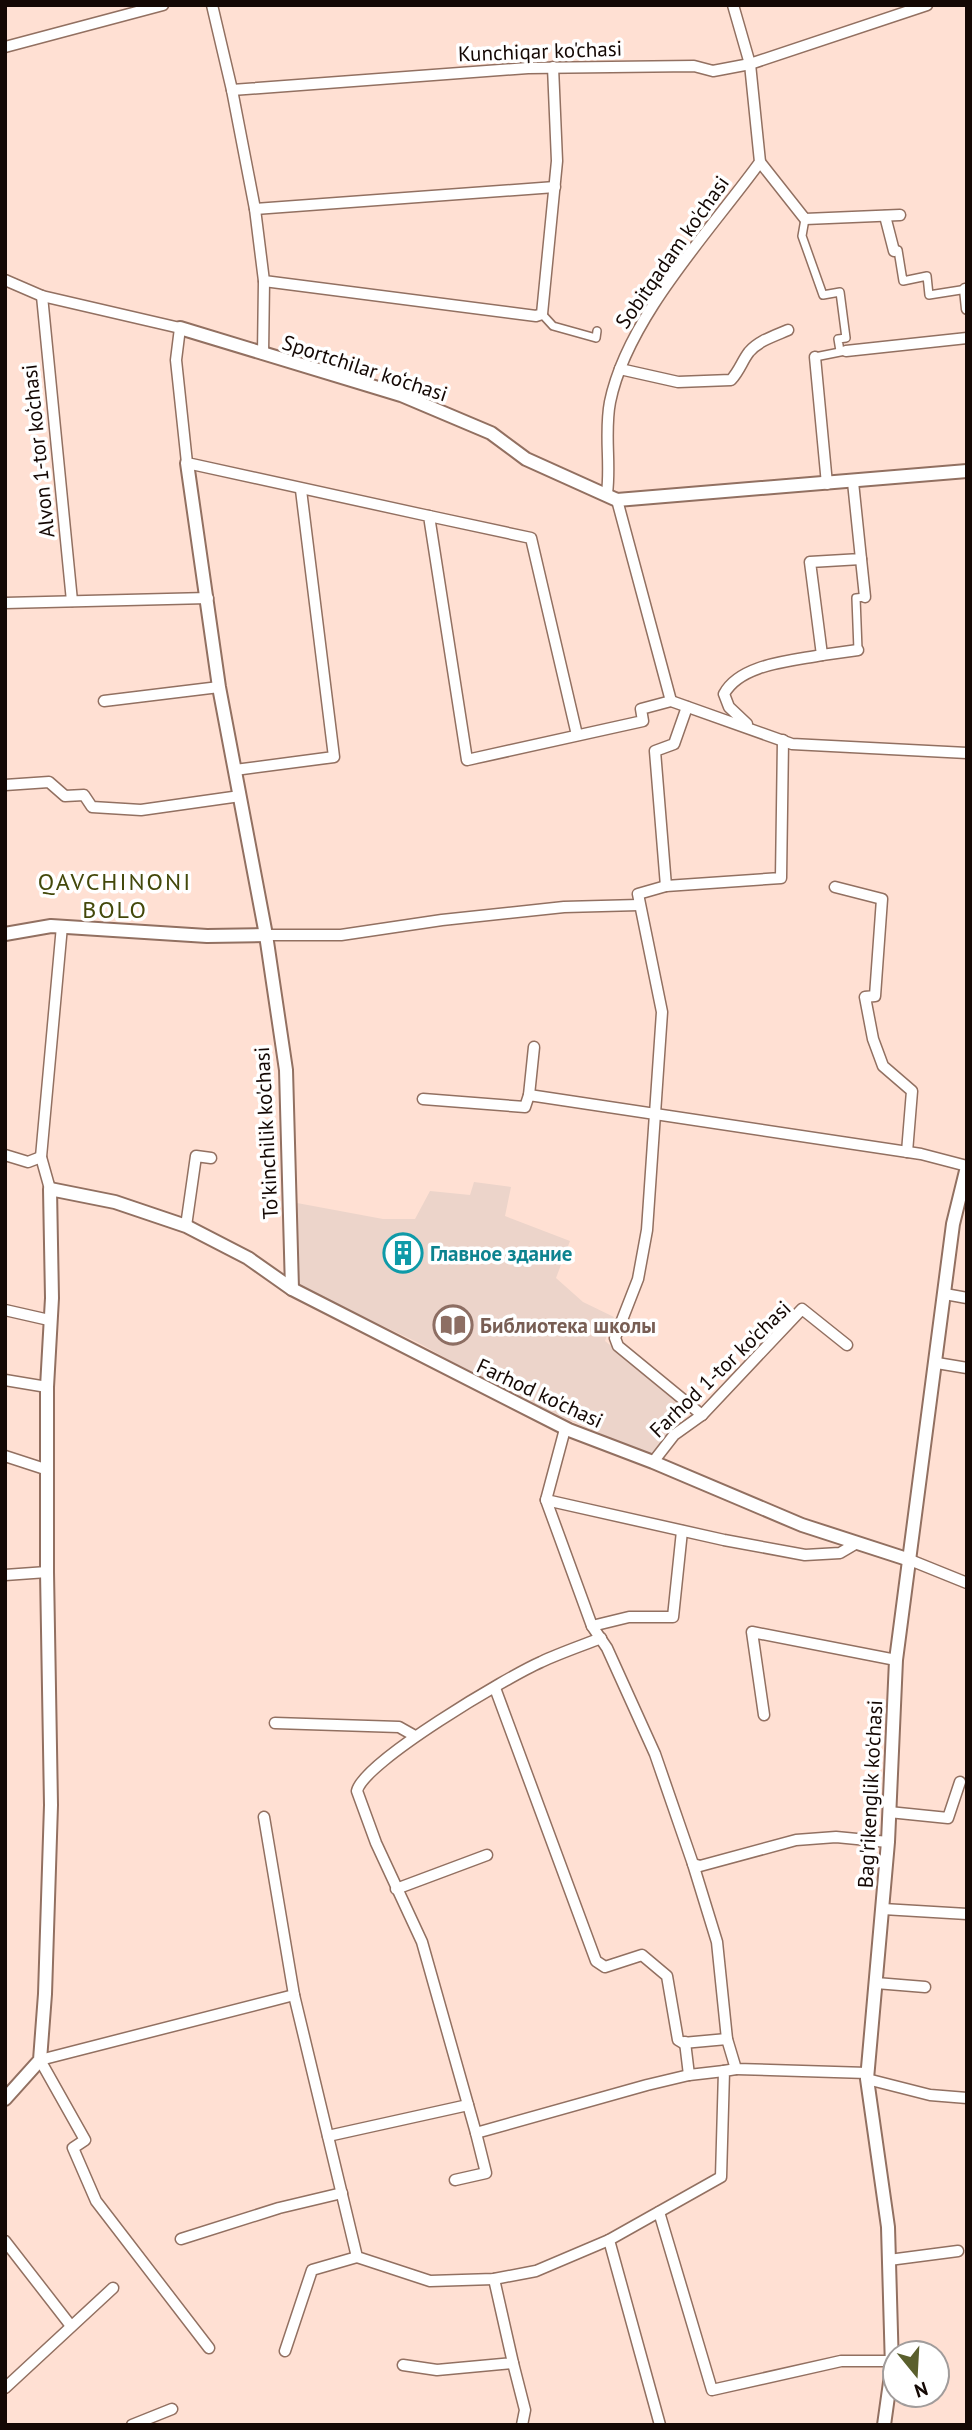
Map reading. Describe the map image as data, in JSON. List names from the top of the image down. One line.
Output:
{"streets":{"street":["Kunchiqar ko'chasi","Sobitqadam ko'chasi","Sportchilar ko‘chasi","Alvon 1-tor ko‘chasi","To'kinchilik ko'chasi","Farhod 1-tor ko'chasi","Farhod ko'chasi","Bag'rikenglik ko'chasi"]},"crossings":[["Sobitqadam ko'chasi","Sportchilar ko‘chasi"],["To'kinchilik ko'chasi","Farhod ko'chasi"],["Farhod 1-tor ko'chasi","Farhod ko'chasi"],["Farhod ko'chasi","Bag'rikenglik ko'chasi"]],"districts":["QAVCHINONI BOLO"],"places":{"building":["Главное здание"],"library":["Библиотека школы"]},"north":"bottom"}
